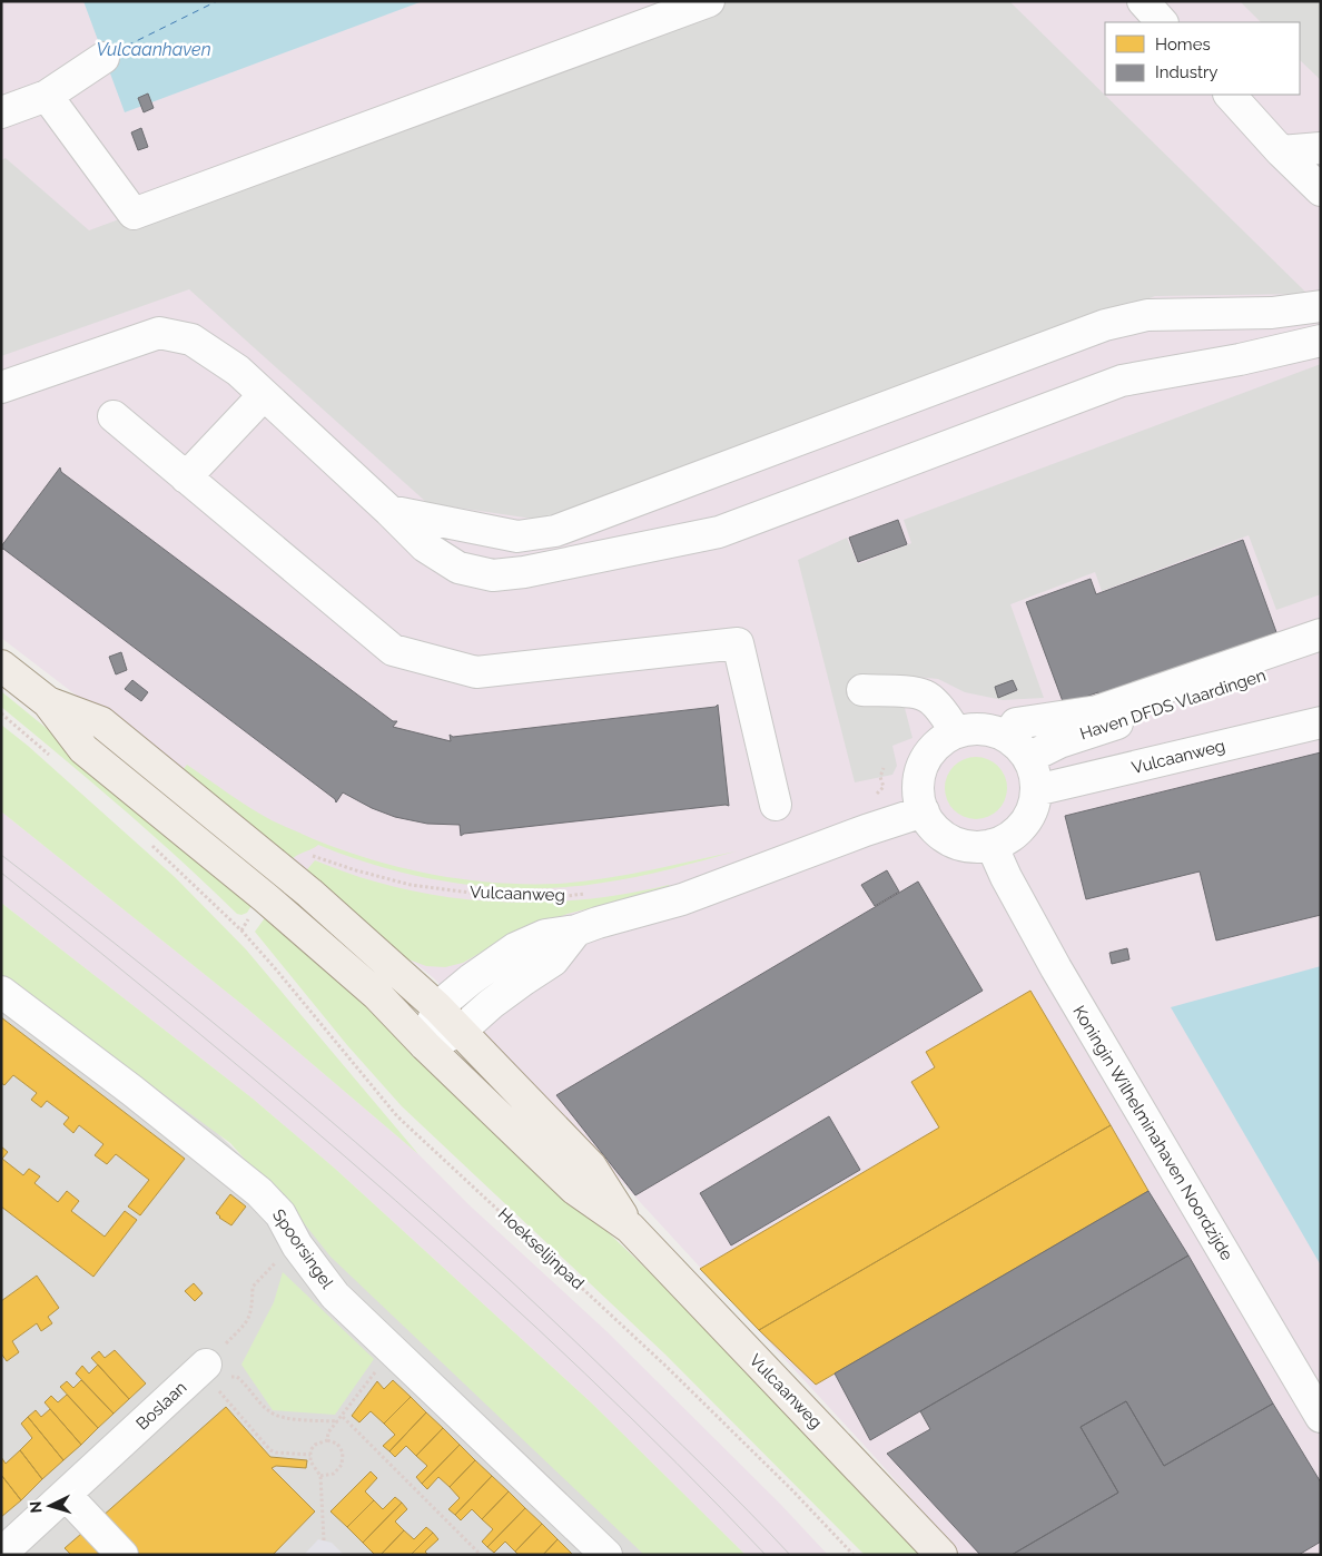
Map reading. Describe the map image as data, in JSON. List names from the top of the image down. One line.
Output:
{"streets":{"main road":["Vulcaanweg"],"street":["Haven DFDS Vlaardingen","Koningin Wilhelminahaven Noordzijde","Spoorsingel","Boslaan"],"path":["Hoekselijnpad"]},"crossings":[["Haven DFDS Vlaardingen","Vulcaanweg"],["Haven DFDS Vlaardingen","Koningin Wilhelminahaven Noordzijde"],["Vulcaanweg","Koningin Wilhelminahaven Noordzijde"],["Vulcaanweg","Hoekselijnpad"]],"water":["Vulcaanhaven"],"legend":["Homes","Industry"],"north":"left"}
